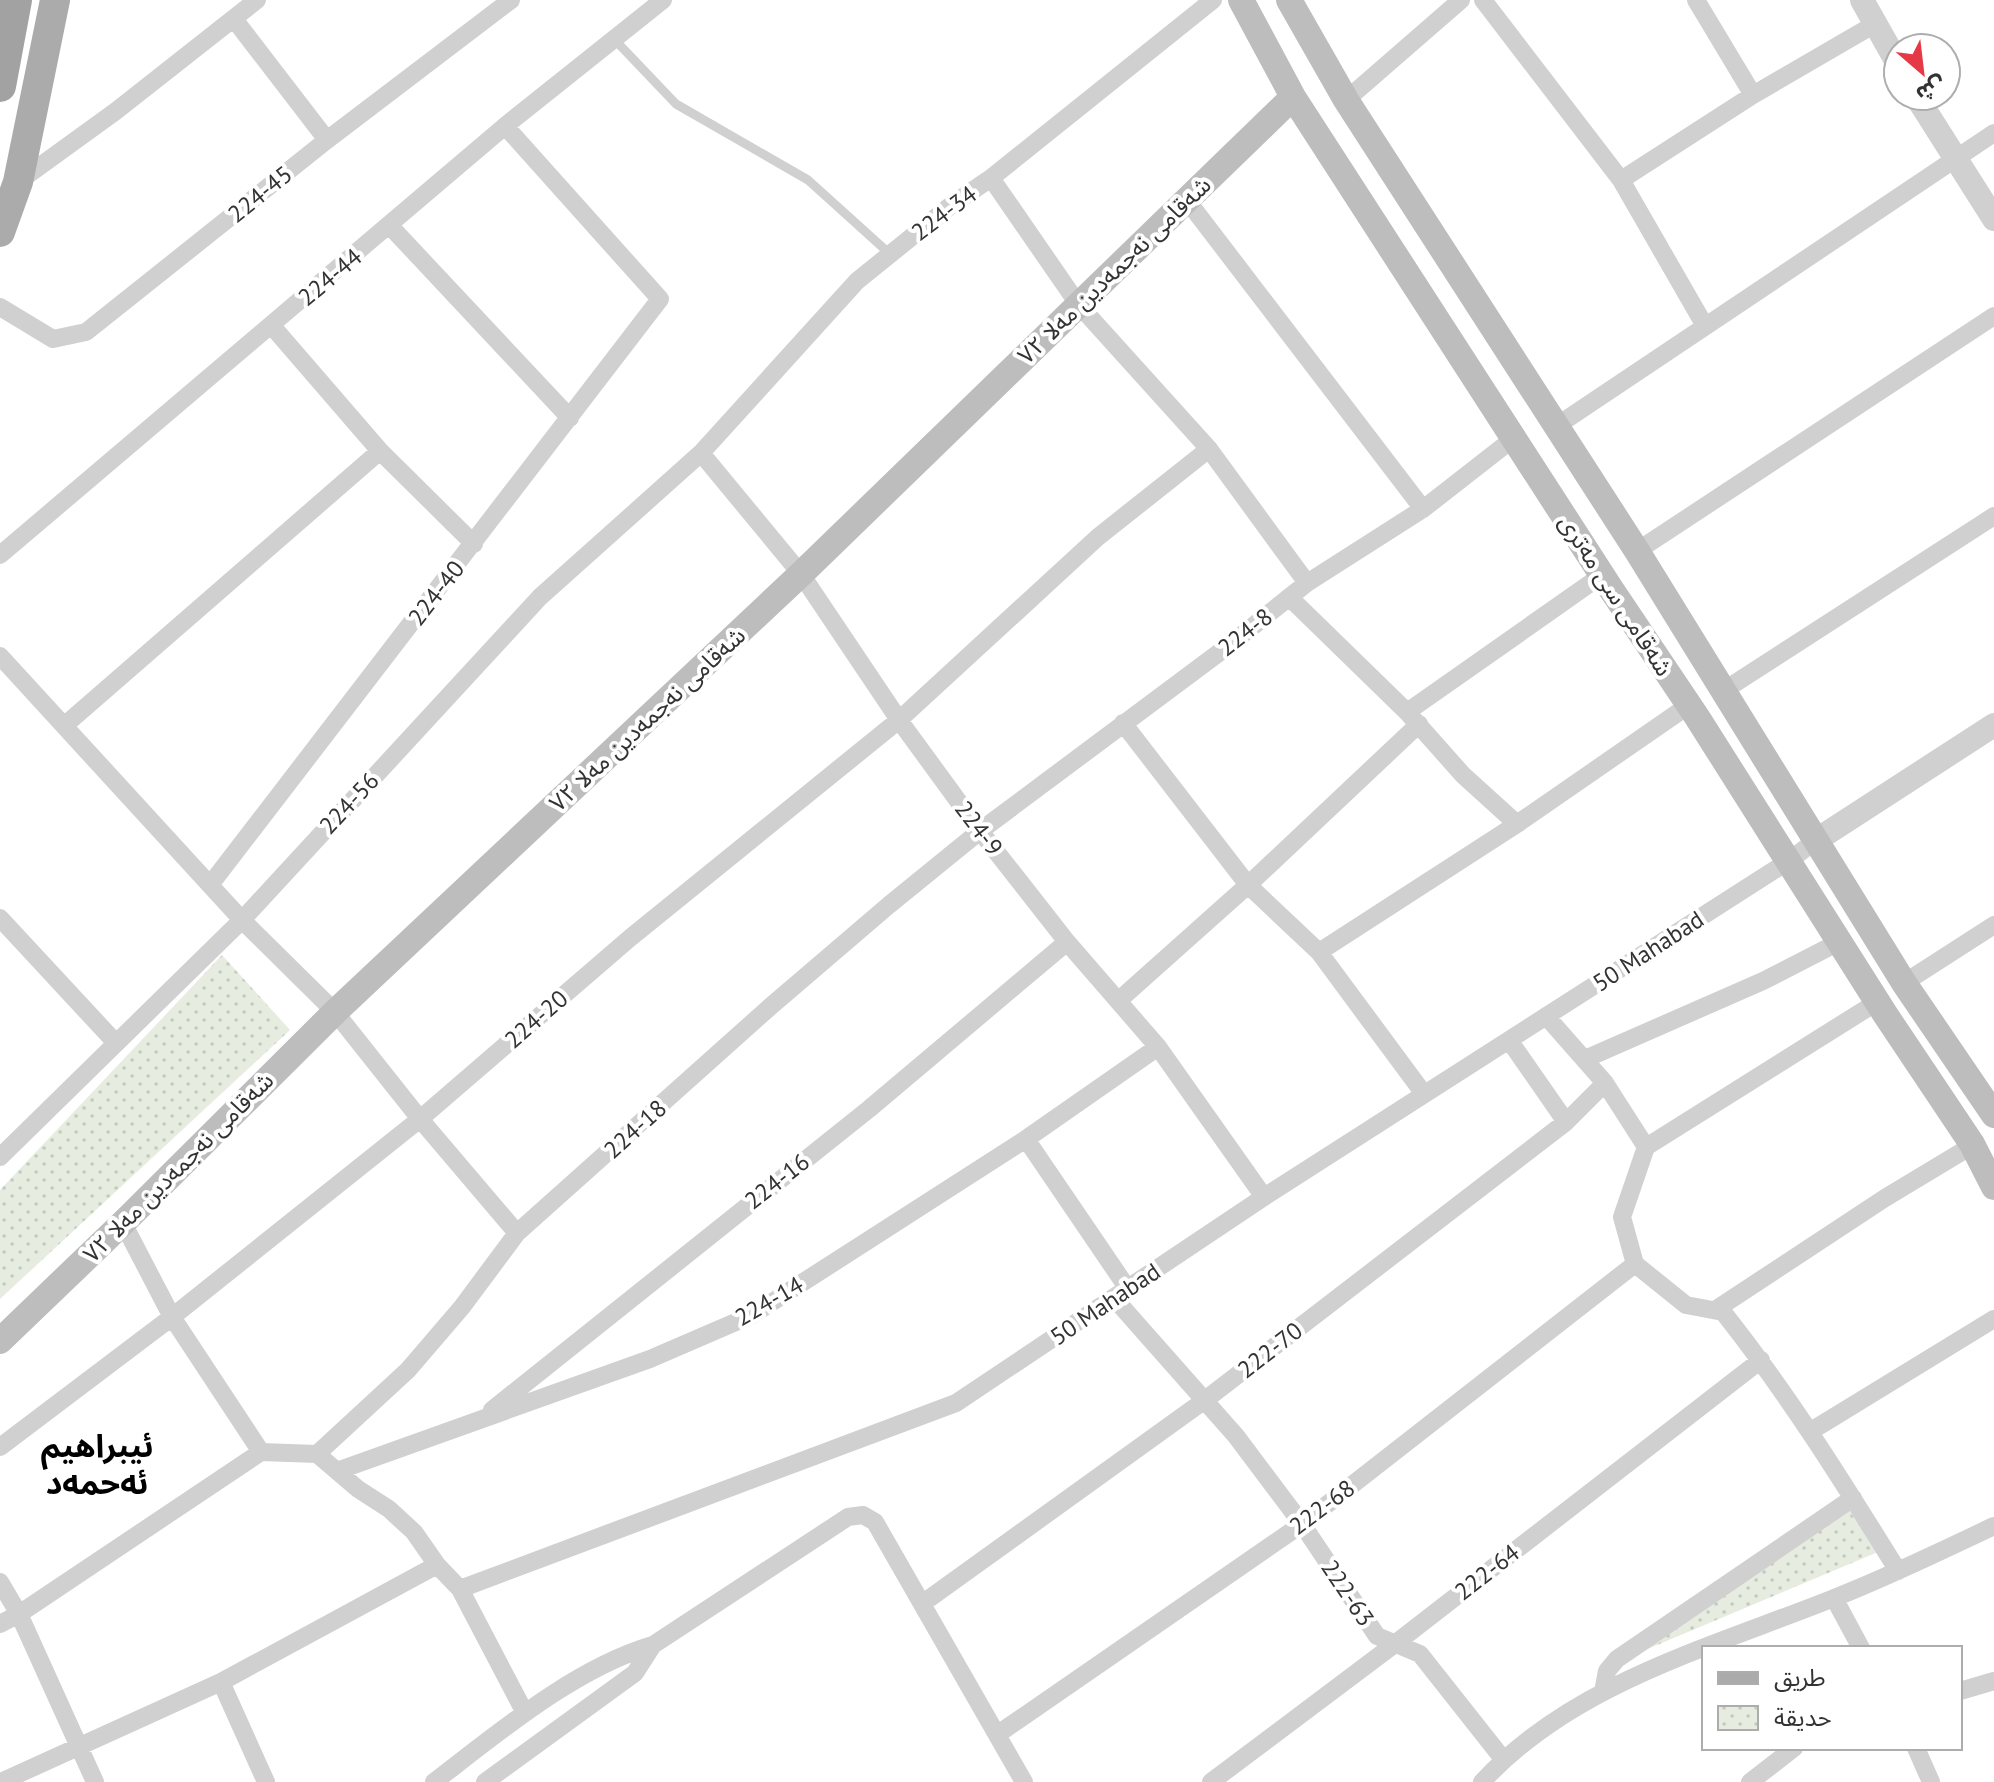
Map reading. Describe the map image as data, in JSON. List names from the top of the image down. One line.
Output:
{"streets":{"main road":["شەقامی نەجمەدین مەلا ٧٢","شەقامی سی مەتری"],"street":["224-45","224-34","224-44","224-40","224-8","224-56","224-9","50 Mahabad","224-20","224-18","224-16","224-14","222-70","222-68","222-64","222-63"]},"crossings":[["224-34","224-56"],["224-34","224-9"],["شەقامی نەجمەدین مەلا ٧٢","شەقامی سی مەتری"],["شەقامی نەجمەدین مەلا ٧٢","224-9"],["224-44","224-40"],["شەقامی سی مەتری","224-8"],["شەقامی سی مەتری","50 Mahabad"],["224-8","224-9"],["224-8","224-18"],["224-56","224-9"],["224-9","50 Mahabad"],["224-9","224-20"],["224-9","224-18"],["224-9","224-16"],["224-9","224-14"],["50 Mahabad","222-63"],["224-16","224-14"],["224-14","222-63"],["222-70","222-63"],["222-68","222-63"],["222-64","222-63"]],"districts":["ئیبراهیم ئەحمەد"],"legend":["طريق","حديقة"],"north":"bottom right"}
